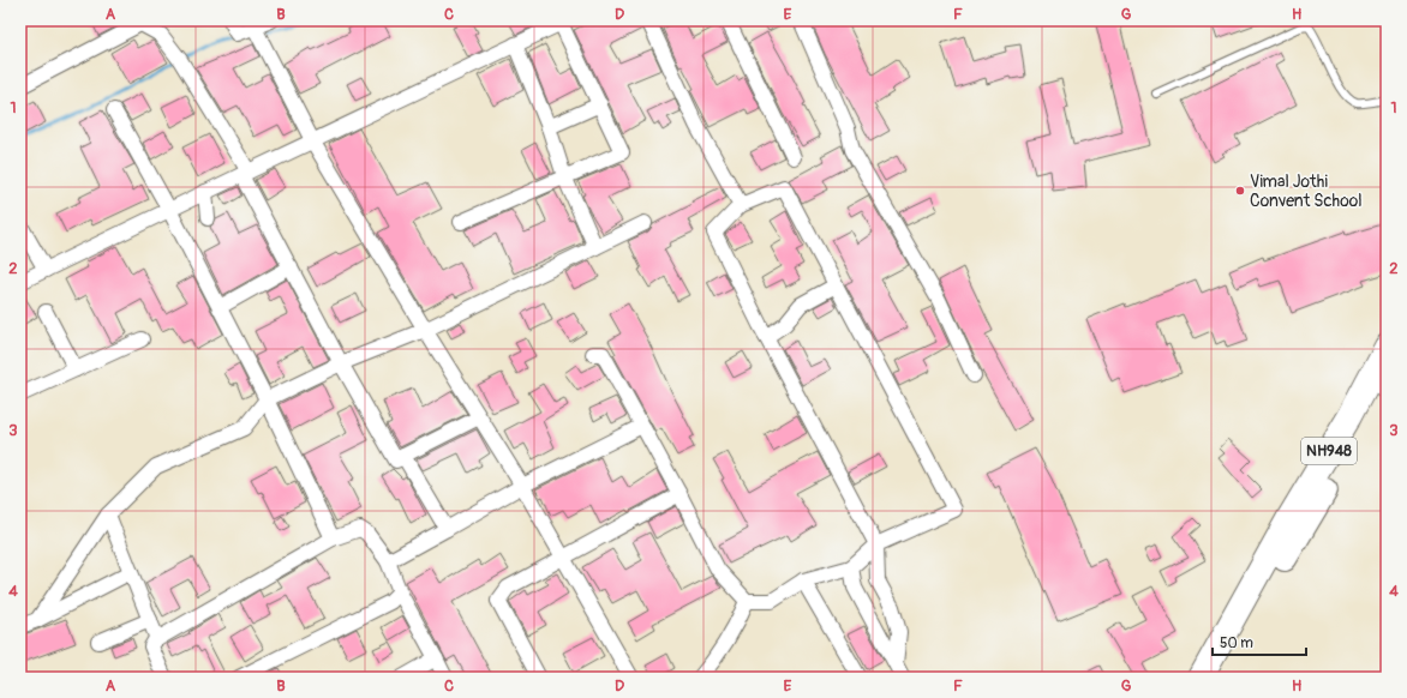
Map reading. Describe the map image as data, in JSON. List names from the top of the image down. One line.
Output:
{"streets":{"highway":["NH948"]},"places":["Vimal Jothi Convent School"],"scale_bar":"50 m","grid":{"columns":["A","B","C","D","E","F","G","H"],"rows":["1","2","3","4"]}}
